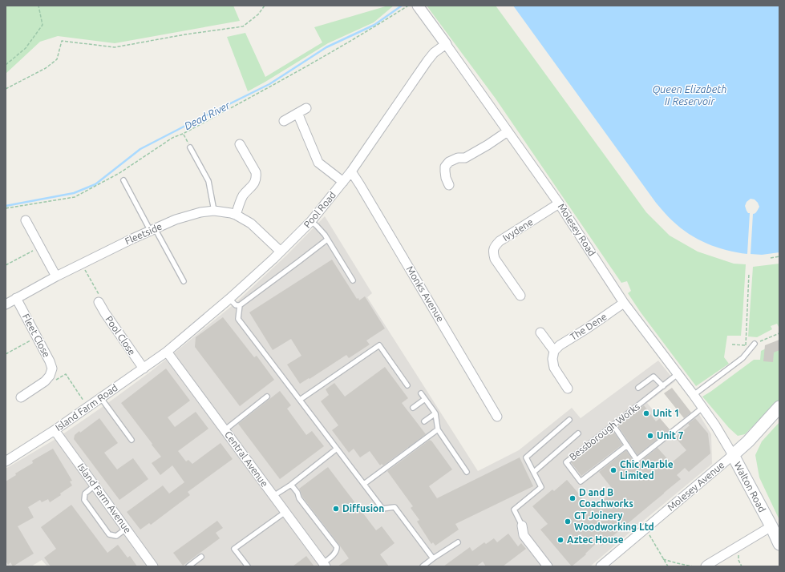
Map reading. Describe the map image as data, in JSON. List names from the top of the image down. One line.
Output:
{"streets":{"main road":["Walton Road"],"street":["Pool Road","Ivydene","Molesey Road","Fleetside","Monks Avenue","The Dene","Fleet Close","Pool Close","Island Farm Road","Central Avenue","Molesey Avenue","Island Farm Avenue"],"lane":["Bessborough Works"]},"crossings":[["Pool Road","Molesey Road"],["Pool Road","Fleetside"],["Pool Road","Monks Avenue"],["Pool Road","Island Farm Road"],["Pool Road","Central Avenue"],["Ivydene","Molesey Road"],["Molesey Road","The Dene"],["Molesey Road","Bessborough Works"],["Molesey Road","Molesey Avenue"],["Molesey Road","Walton Road"],["Fleetside","Fleet Close"],["Pool Close","Island Farm Road"],["Island Farm Road","Central Avenue"],["Island Farm Road","Island Farm Avenue"],["Molesey Avenue","Walton Road"]],"water":["Queen Elizabeth II Reservoir","Dead River"],"places":["Unit 1","Unit 7","Chic Marble Limited","D and B Coachworks","Diffusion","GT Joinery Woodworking Ltd","Aztec House"]}
